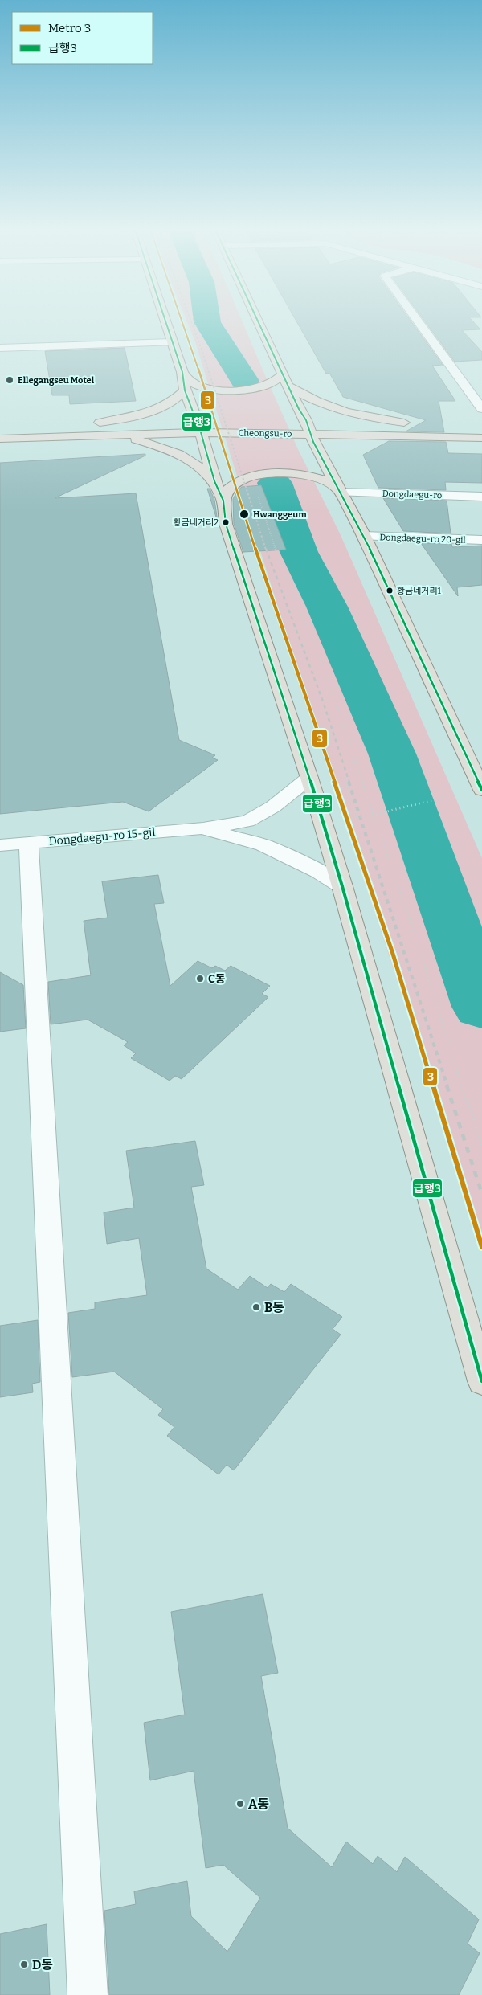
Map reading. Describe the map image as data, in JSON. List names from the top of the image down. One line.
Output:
{"streets":{"main road":["Cheongsu-ro"],"street":["Dongdaegu-ro","Dongdaegu-ro 20-gil","Dongdaegu-ro 15-gil"]},"places":["Ellegangseu Motel","Hwanggeum","황금네거리2","황금네거리1","C동","B동","A동","D동"],"lines":["metro line 3","transit line 급행3"],"legend":["Metro 3","급행3"]}
